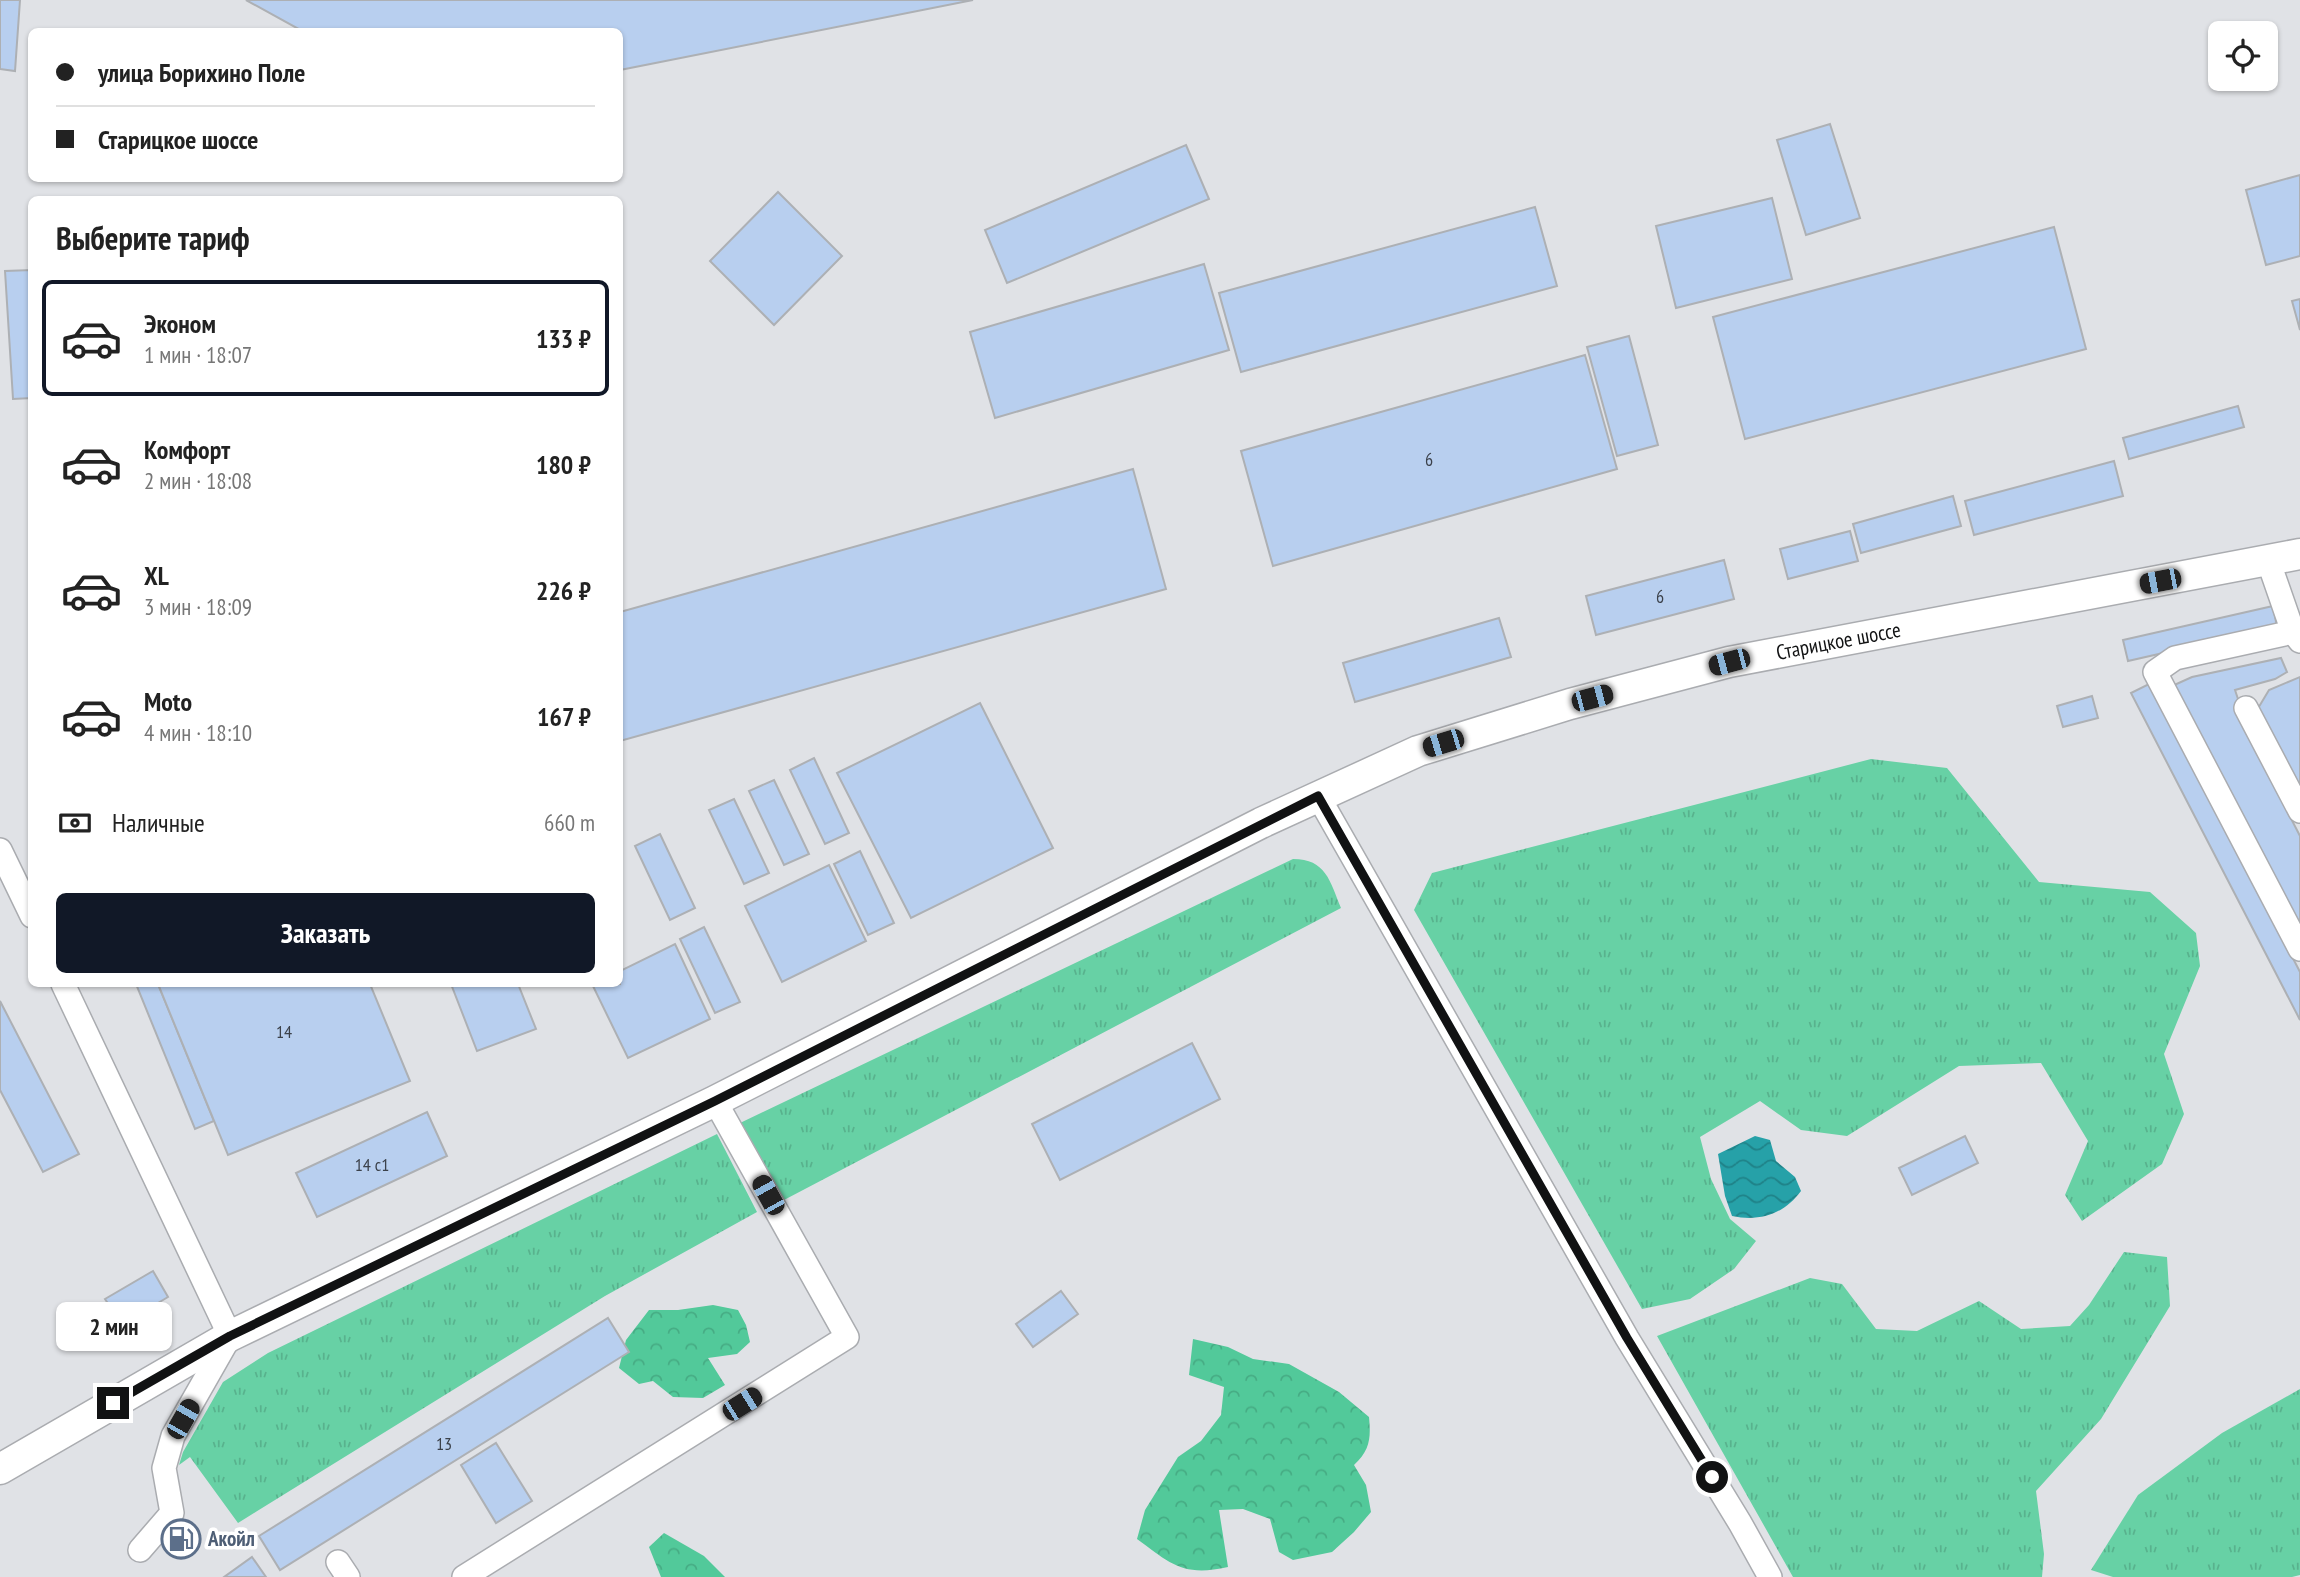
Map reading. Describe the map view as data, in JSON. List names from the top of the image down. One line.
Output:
{"streets":{"main road":["Старицкое шоссе"]},"places":{"fuel station":["Акойл"]},"house_numbers":["6","6","14","14 с1","13"],"page":{"banner":["улица Борихино Поле","Старицкое шоссе"],"heading":"Выберите тариф","list":[{"name":"Эконом","note":"1 мин · 18:07","value":"133 ₽"},{"name":"Комфорт","note":"2 мин · 18:08","value":"180 ₽"},{"name":"XL","note":"3 мин · 18:09","value":"226 ₽"},{"name":"Moto","note":"4 мин · 18:10","value":"167 ₽"}],"pay":["Наличные","660 m"],"buttons":"Заказать","bubble":"2 мин"}}
